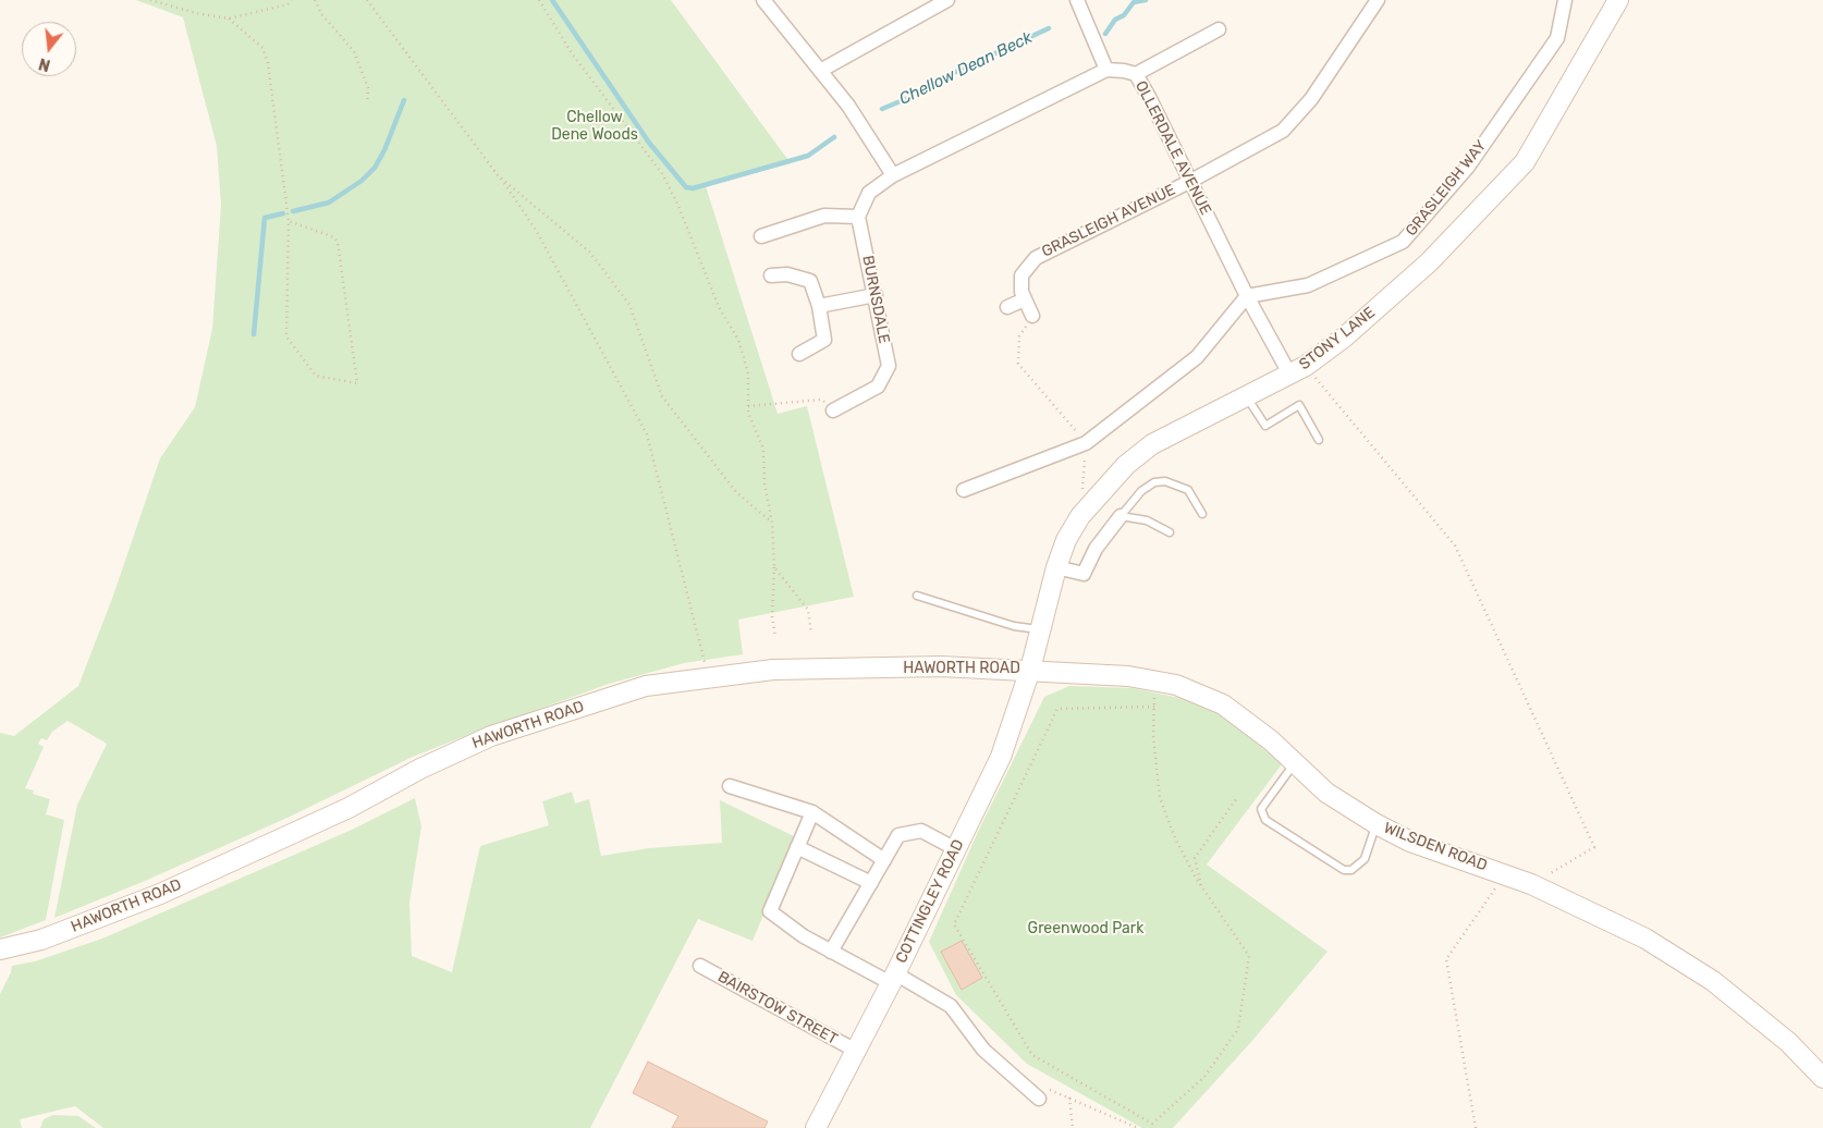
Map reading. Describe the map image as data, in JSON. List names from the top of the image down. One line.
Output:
{"streets":{"main road":["STONY LANE","HAWORTH ROAD","WILSDEN ROAD","COTTINGLEY ROAD"],"street":["OLLERDALE AVENUE","GRASLEIGH WAY","GRASLEIGH AVENUE","BURNSDALE","BAIRSTOW STREET"]},"crossings":[["OLLERDALE AVENUE","GRASLEIGH WAY"],["OLLERDALE AVENUE","GRASLEIGH AVENUE"],["OLLERDALE AVENUE","STONY LANE"],["STONY LANE","HAWORTH ROAD"],["STONY LANE","WILSDEN ROAD"],["STONY LANE","COTTINGLEY ROAD"],["HAWORTH ROAD","WILSDEN ROAD"],["HAWORTH ROAD","COTTINGLEY ROAD"],["WILSDEN ROAD","COTTINGLEY ROAD"],["COTTINGLEY ROAD","BAIRSTOW STREET"]],"water":["Chellow Dean Beck"],"parks":["Chellow Dene Woods","Greenwood Park"],"north":"bottom"}
